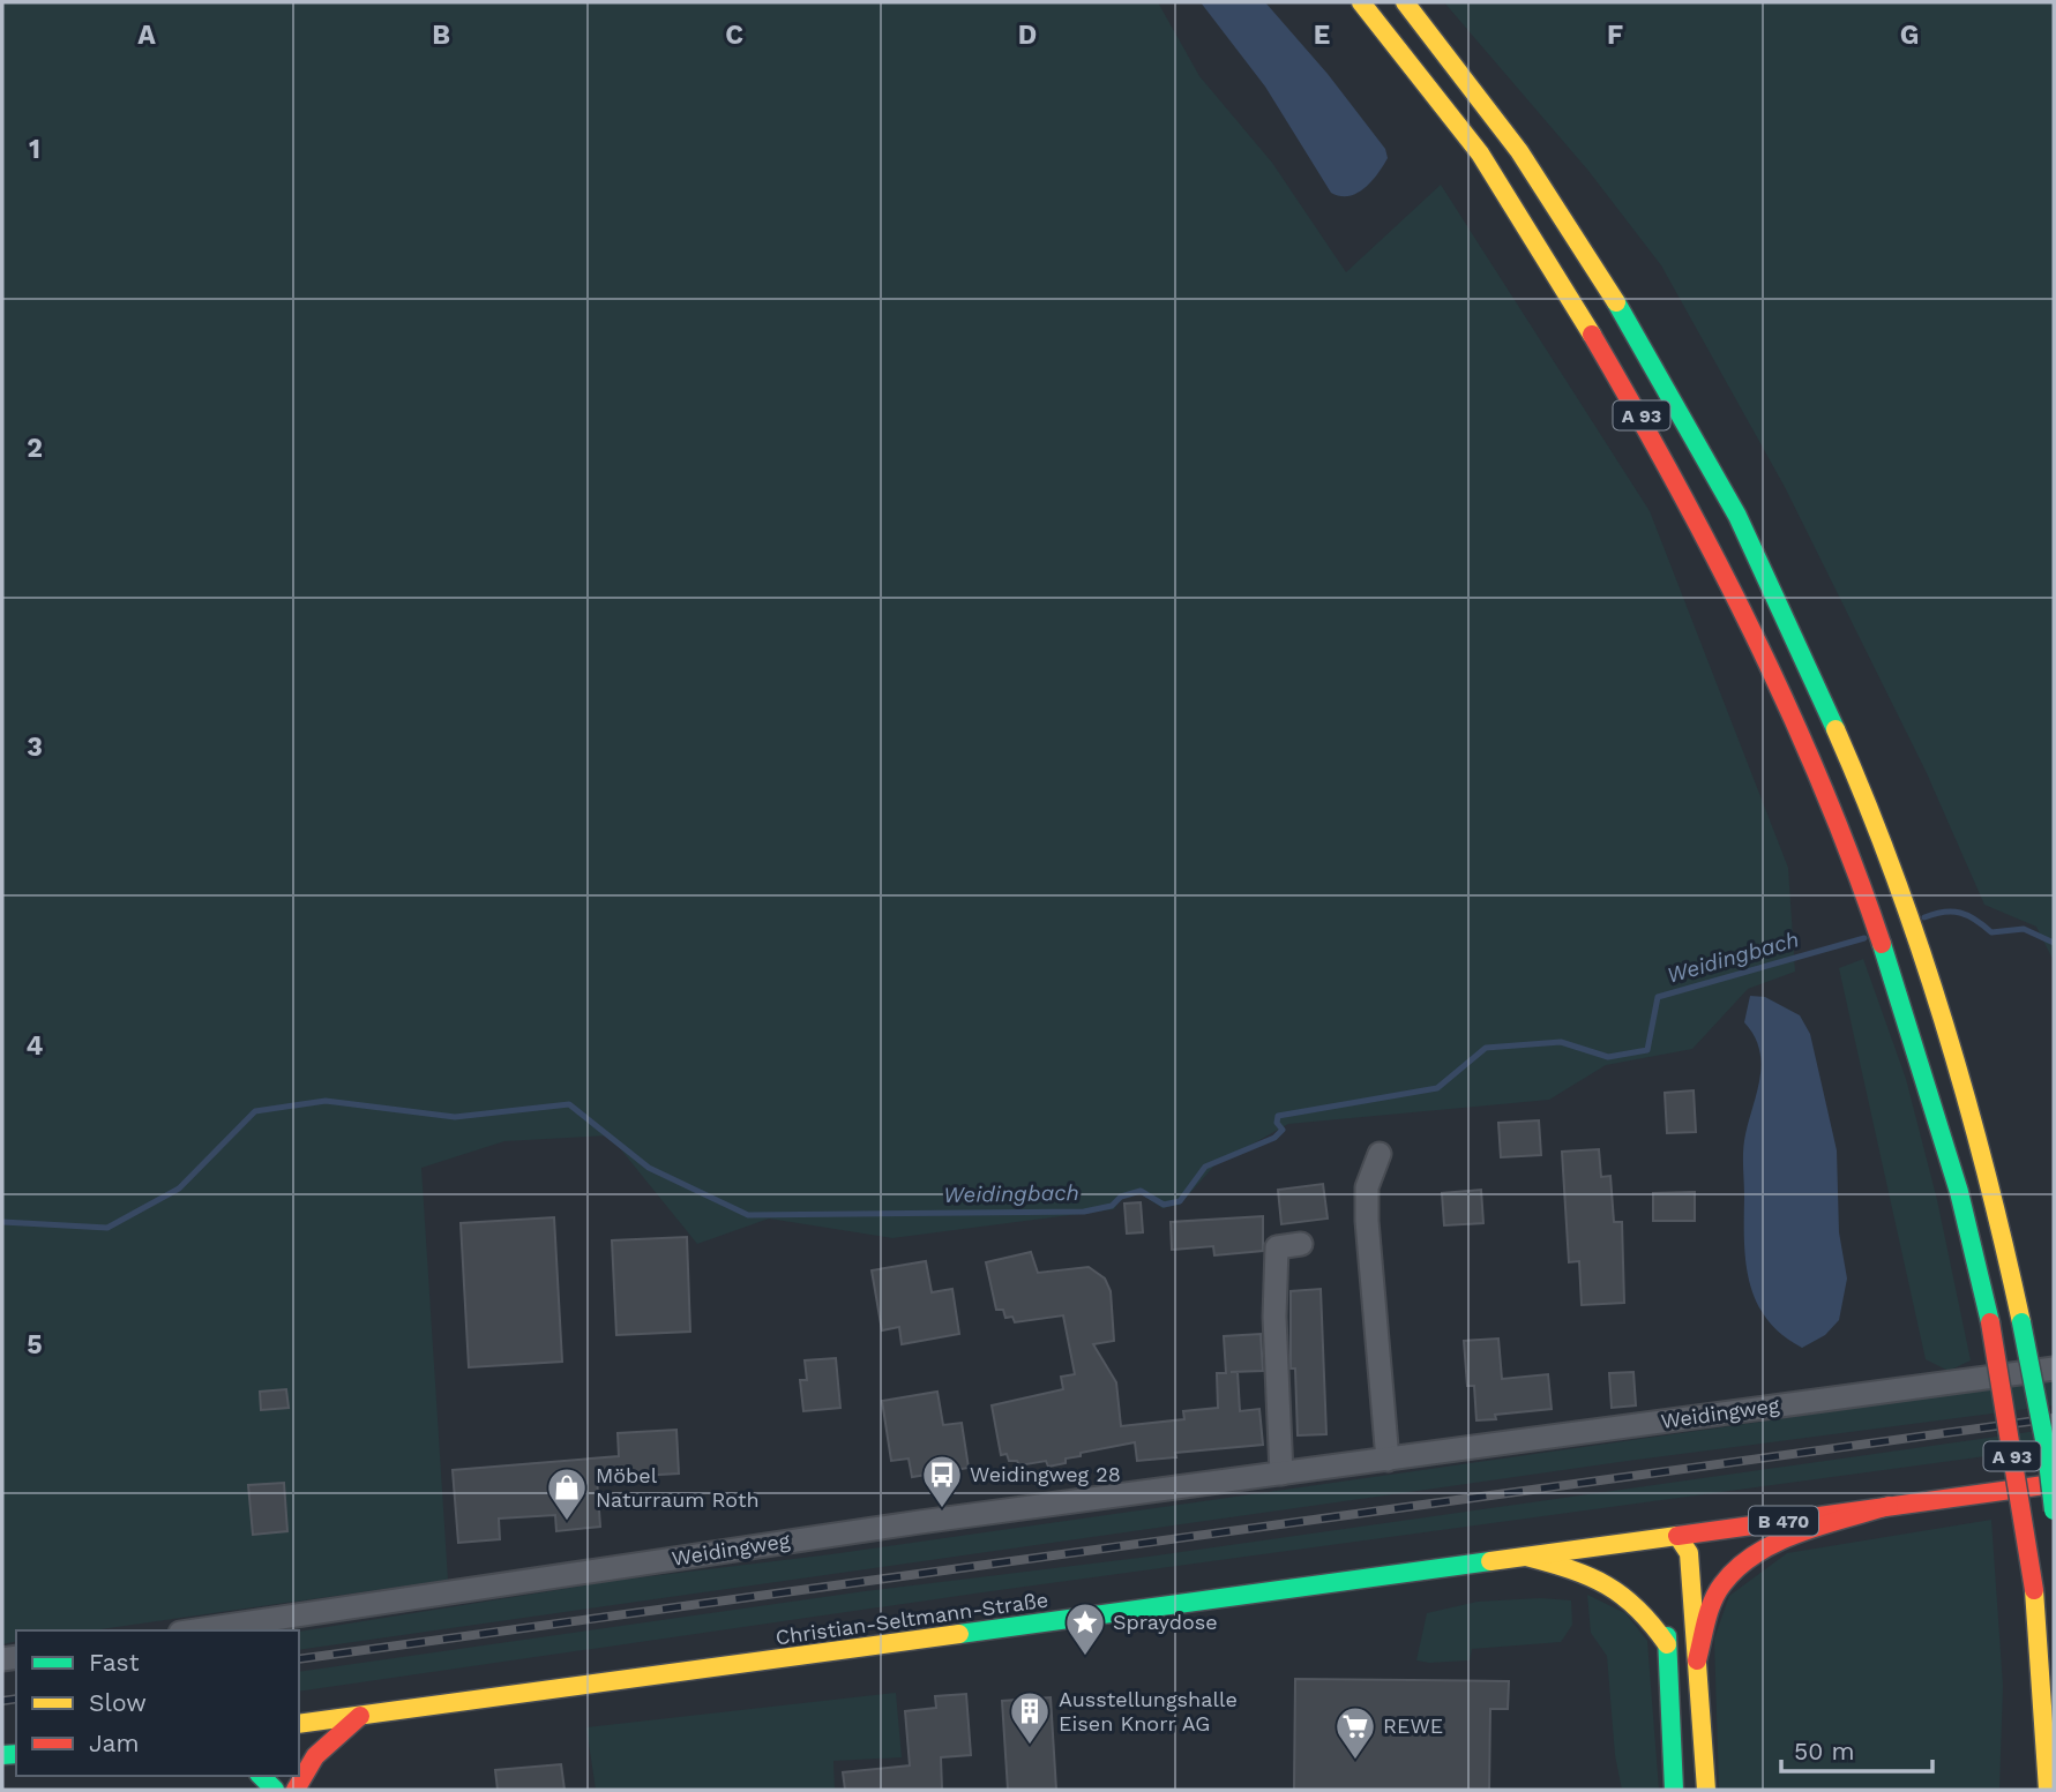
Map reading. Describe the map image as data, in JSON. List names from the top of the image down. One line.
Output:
{"streets":{"main road":["A 93","B 470","Christian-Seltmann-Straße"],"street":["Weidingweg"]},"crossings":[["B 470","Christian-Seltmann-Straße"]],"water":["Weidingbach"],"places":{"bus stop":["Weidingweg 28"],"shop":["Möbel Naturraum Roth"],"place":["Spraydose"],"building":["Ausstellungshalle Eisen Knorr AG"],"supermarket":["REWE"]},"legend":["Fast","Slow","Jam"],"scale_bar":"50 m","grid":{"columns":["A","B","C","D","E","F","G"],"rows":["1","2","3","4","5"]}}
